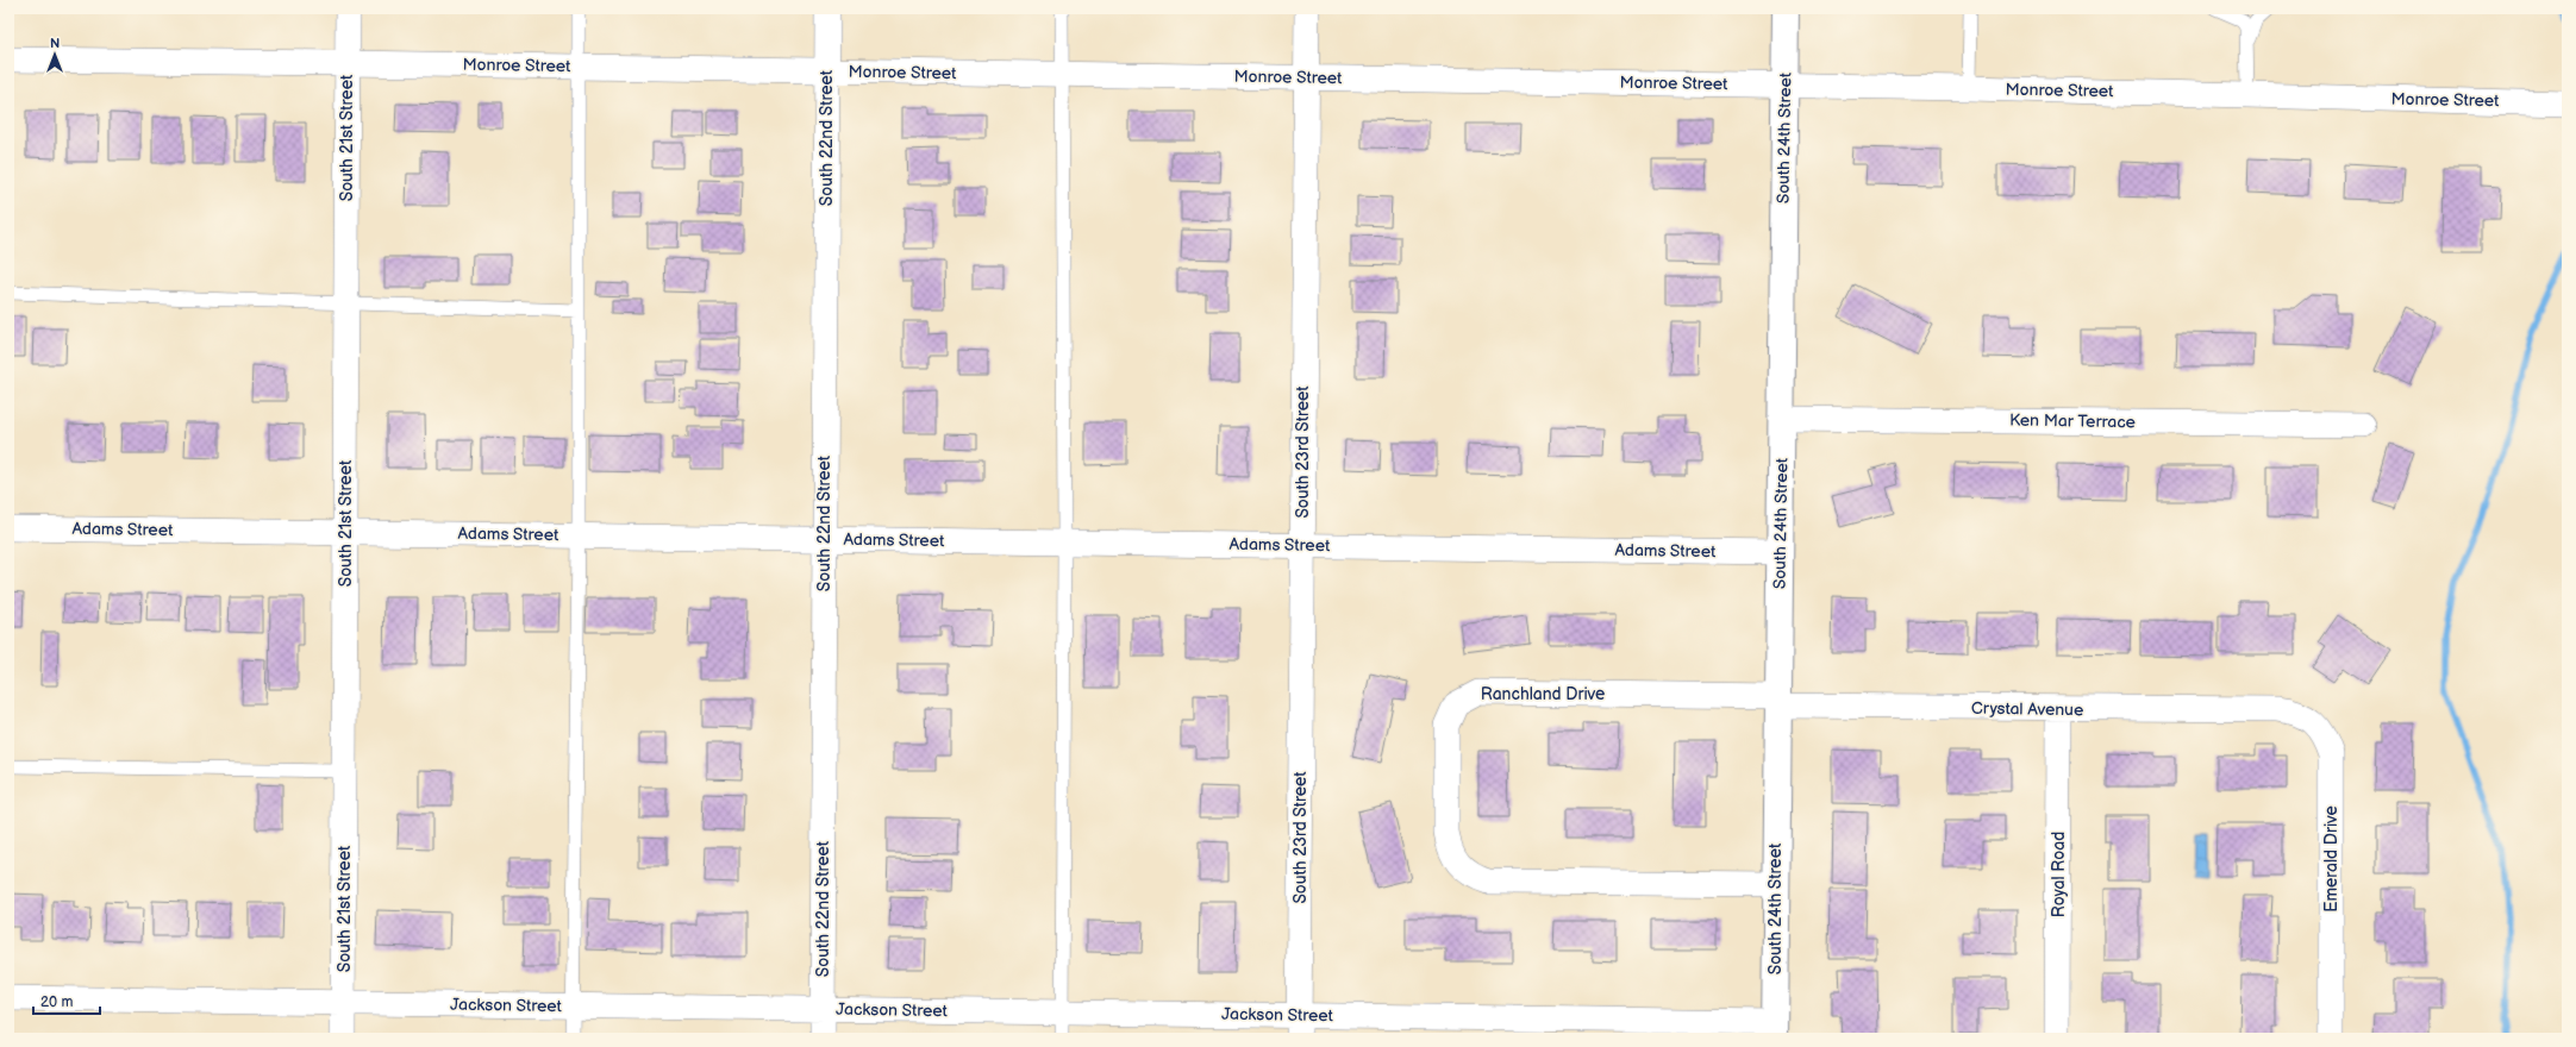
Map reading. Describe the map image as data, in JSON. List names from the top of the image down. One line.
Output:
{"streets":{"street":["Monroe Street","South 21st Street","South 22nd Street","South 24th Street","Ken Mar Terrace","South 23rd Street","Adams Street","Ranchland Drive","Crystal Avenue","Emerald Drive","Royal Road","Jackson Street"]},"crossings":[["Monroe Street","South 21st Street"],["Monroe Street","South 22nd Street"],["Monroe Street","South 24th Street"],["Monroe Street","South 23rd Street"],["South 21st Street","Adams Street"],["South 21st Street","Jackson Street"],["South 22nd Street","Adams Street"],["South 22nd Street","Jackson Street"],["South 24th Street","Ken Mar Terrace"],["South 24th Street","Adams Street"],["South 24th Street","Ranchland Drive"],["South 24th Street","Crystal Avenue"],["South 24th Street","Jackson Street"],["South 23rd Street","Adams Street"],["South 23rd Street","Jackson Street"],["Ranchland Drive","Crystal Avenue"],["Crystal Avenue","Emerald Drive"],["Crystal Avenue","Royal Road"]],"scale_bar":"20 m","north":"top"}
